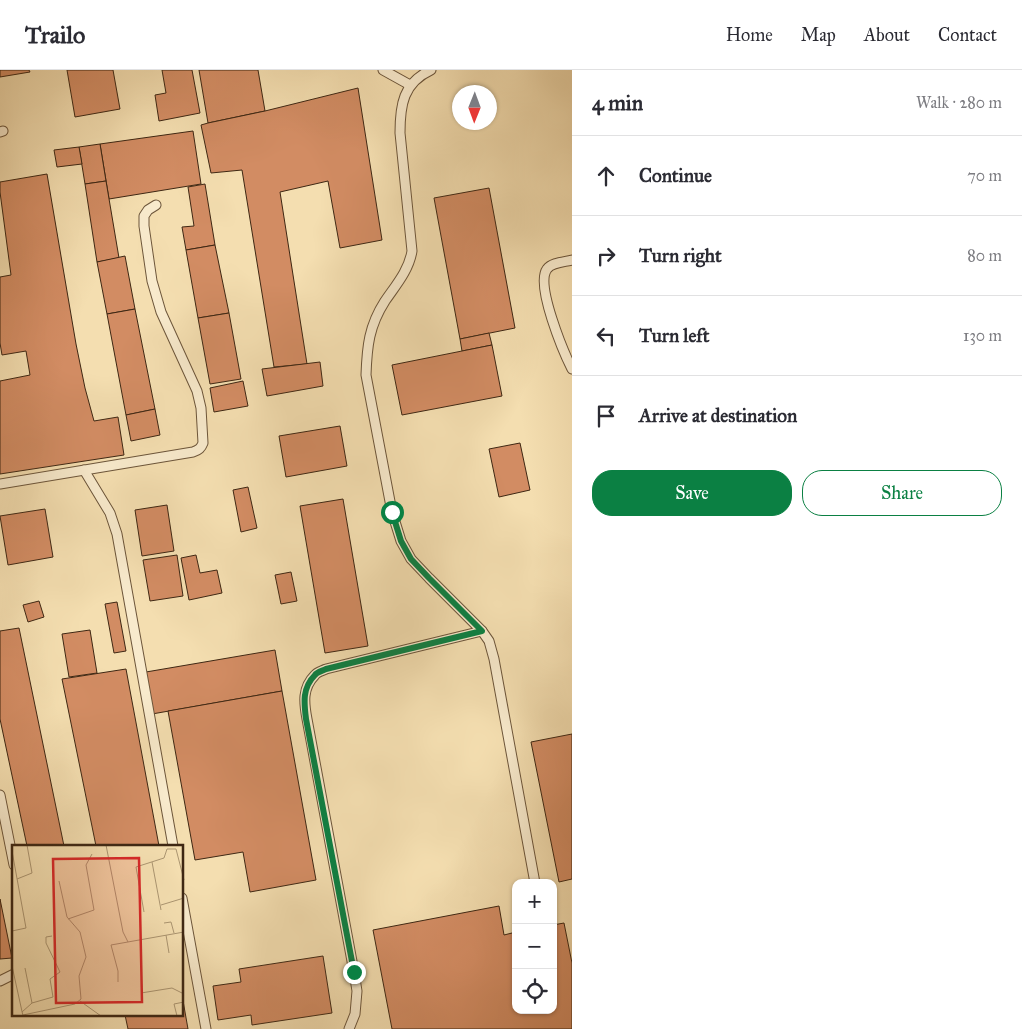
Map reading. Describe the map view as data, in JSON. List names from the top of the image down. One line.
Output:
{"north":"bottom","page":{"header":"Trailo","nav":["Home","Map","About","Contact"],"heading":["4 min","Walk · 280 m"],"list":[["Continue","70 m"],["Turn right","80 m"],["Turn left","130 m"],"Arrive at destination"],"buttons":["Save","Share"],"map_buttons":["+","−"]}}
